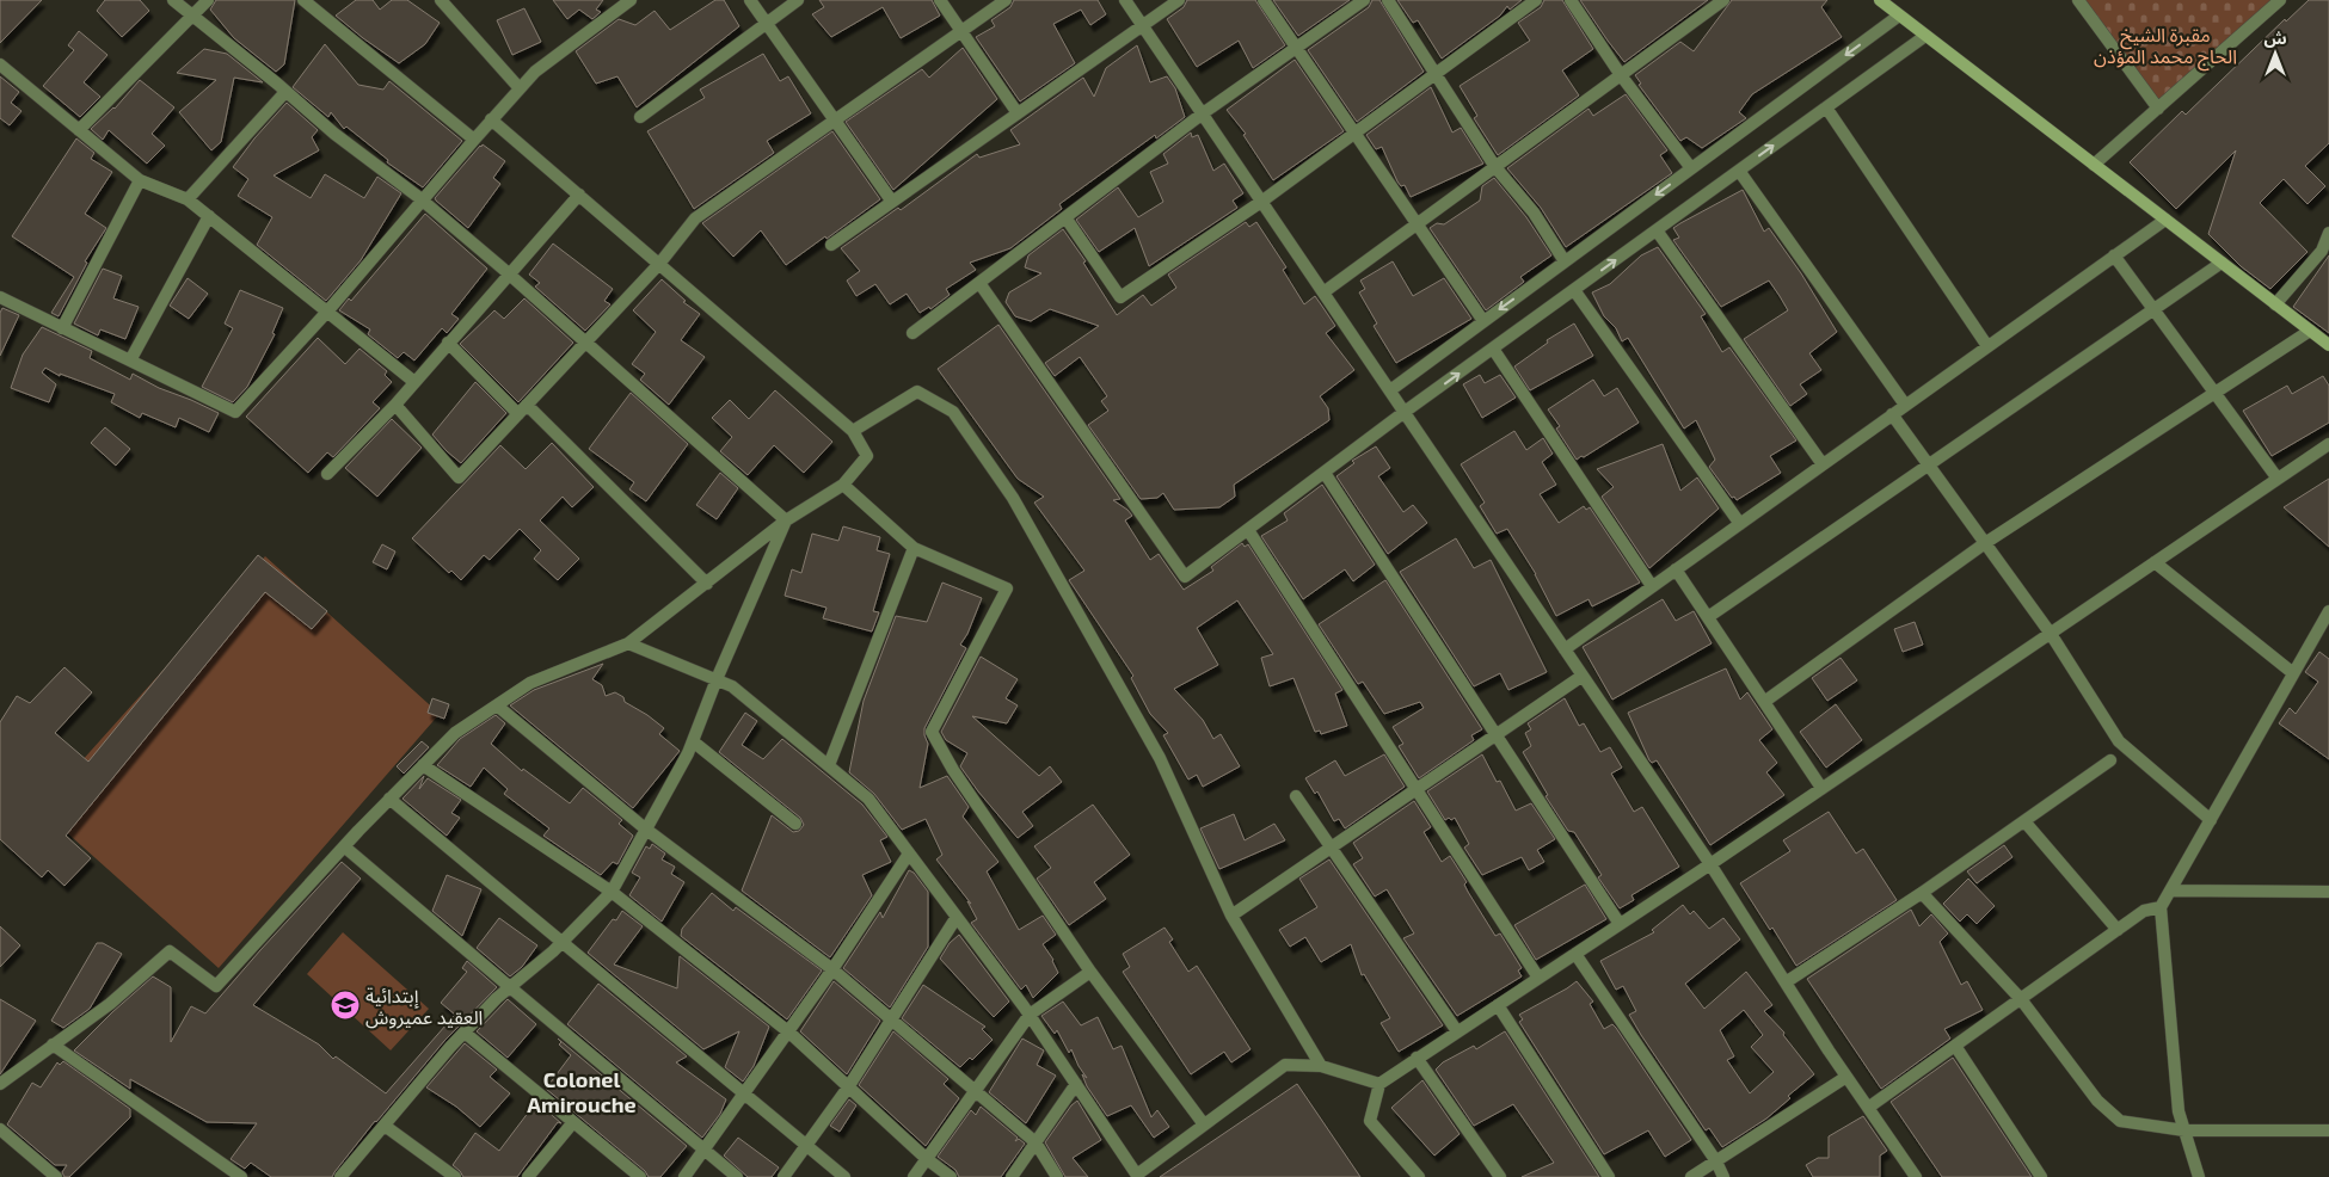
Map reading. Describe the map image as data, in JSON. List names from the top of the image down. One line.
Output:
{"districts":["Colonel Amirouche"],"parks":["مقبرة الشيخ الحاج محمد المؤذن"],"places":{"school or university":["إبتدائية العقيد عميروش"]},"north":"top"}
